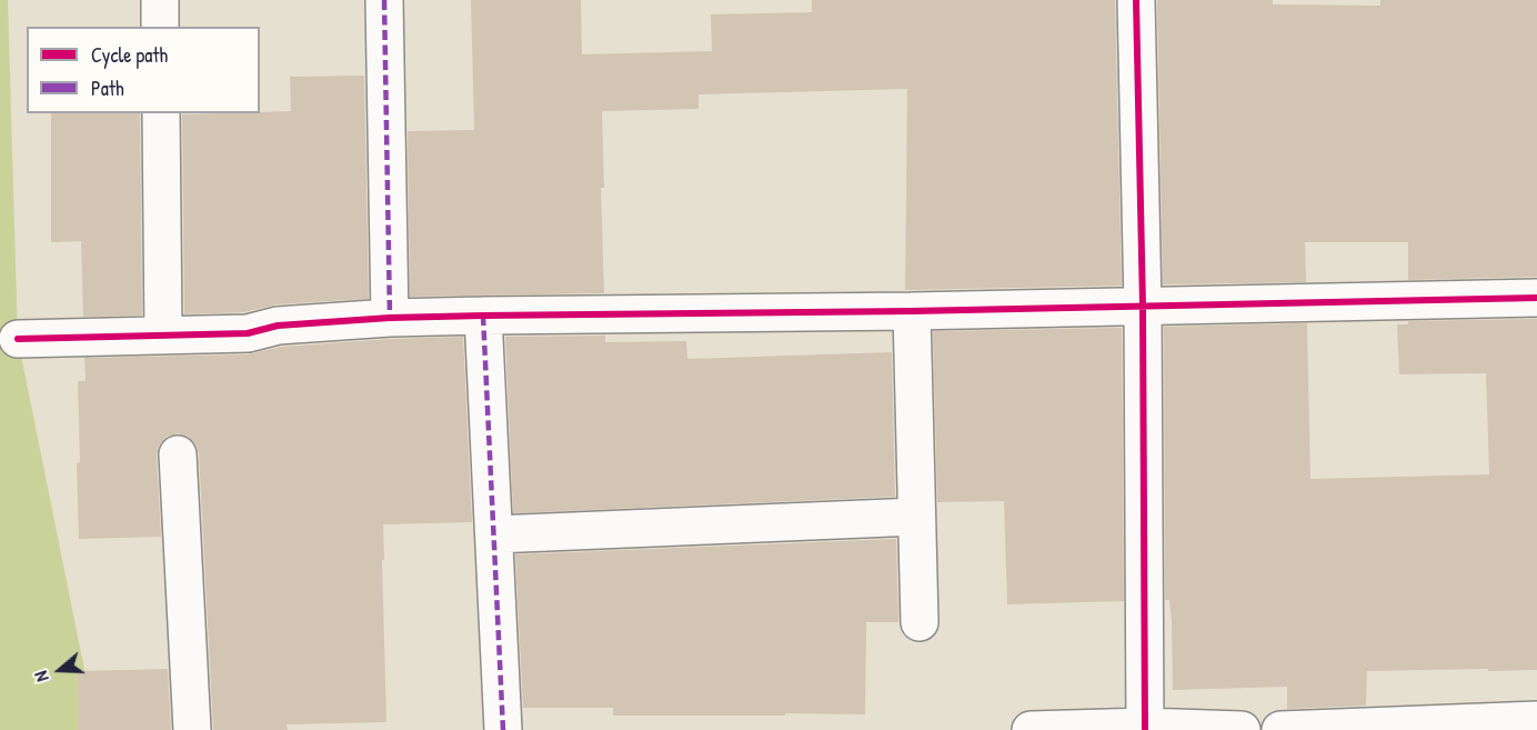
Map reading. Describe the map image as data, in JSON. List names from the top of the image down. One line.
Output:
{"legend":["Cycle path","Path"],"north":"left"}
